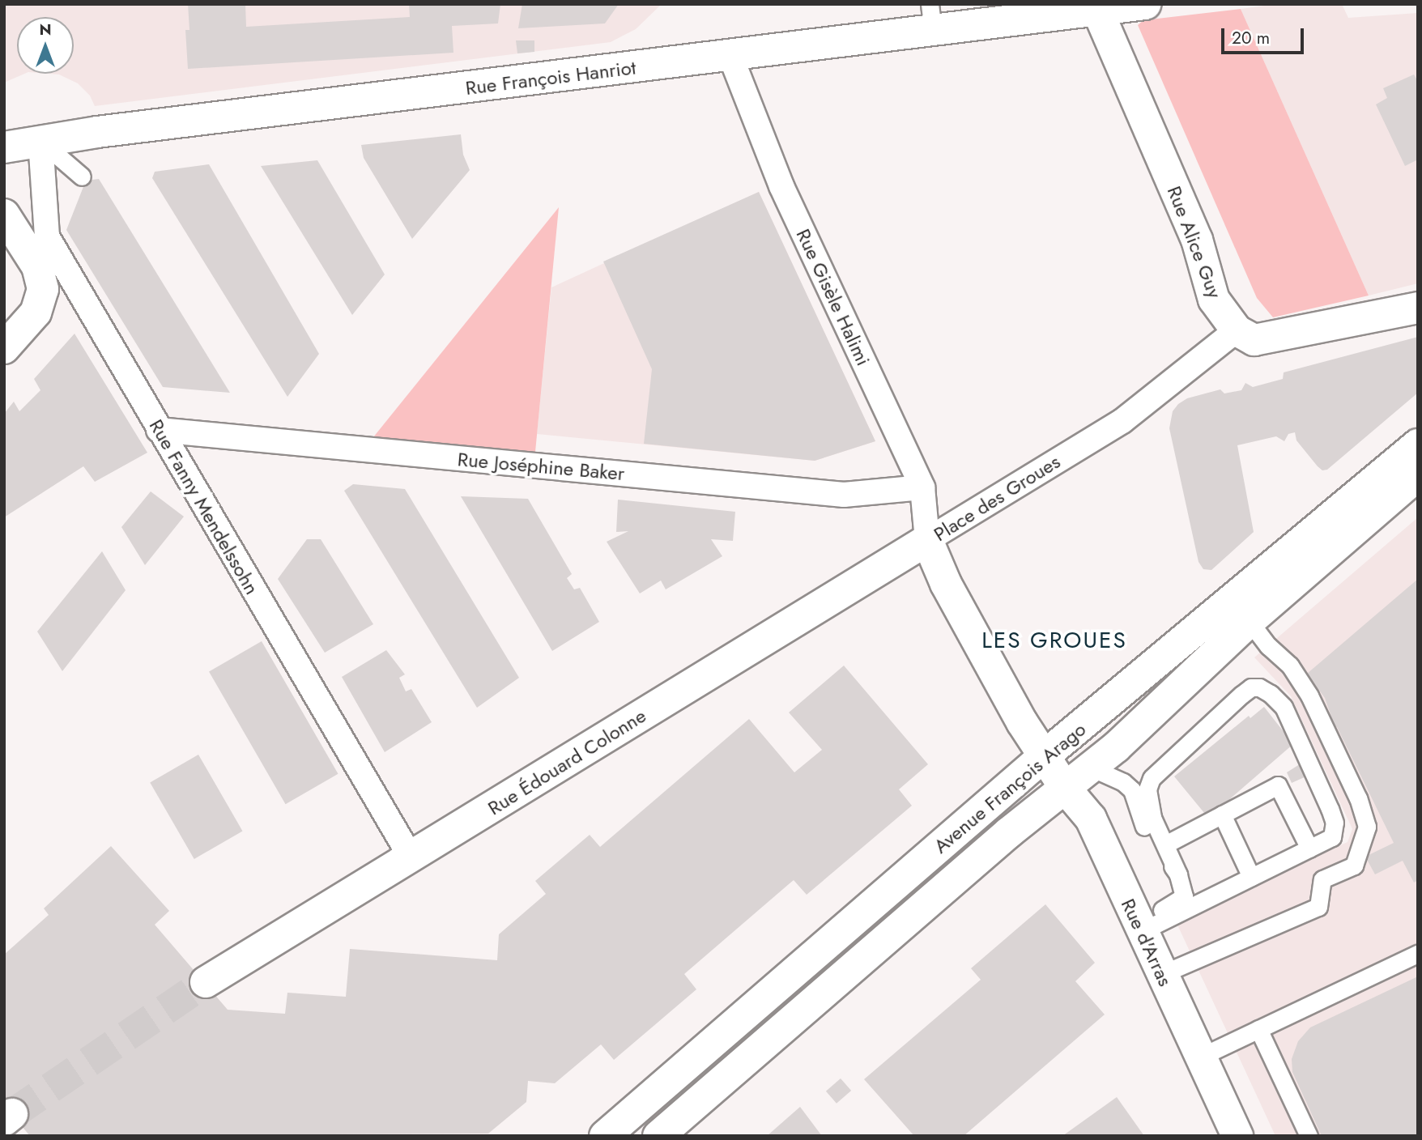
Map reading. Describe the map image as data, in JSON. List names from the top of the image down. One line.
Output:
{"streets":{"street":["Rue François Hanriot","Rue Alice Guy","Rue Gisèle Halimi","Rue Joséphine Baker","Place des Groues","Rue Fanny Mendelssohn","Rue Édouard Colonne","Avenue François Arago","Rue d'Arras"]},"crossings":[["Rue François Hanriot","Rue Alice Guy"],["Rue François Hanriot","Rue Gisèle Halimi"],["Rue François Hanriot","Rue Fanny Mendelssohn"],["Rue Alice Guy","Place des Groues"],["Rue Gisèle Halimi","Rue Joséphine Baker"],["Rue Gisèle Halimi","Place des Groues"],["Rue Gisèle Halimi","Rue Édouard Colonne"],["Rue Joséphine Baker","Rue Fanny Mendelssohn"],["Place des Groues","Rue Édouard Colonne"],["Place des Groues","Avenue François Arago"],["Place des Groues","Rue d'Arras"],["Rue Fanny Mendelssohn","Rue Édouard Colonne"],["Avenue François Arago","Rue d'Arras"]],"districts":["LES GROUES"],"scale_bar":"20 m","north":"top"}
